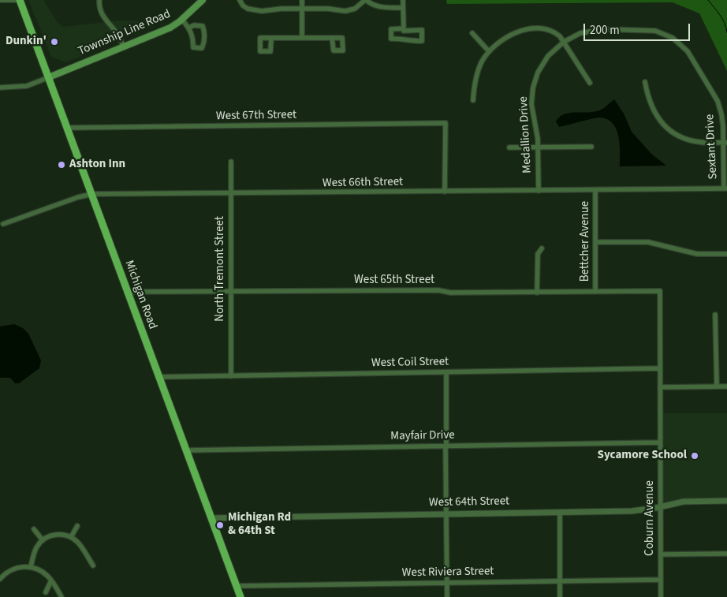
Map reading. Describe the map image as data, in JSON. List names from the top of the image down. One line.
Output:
{"streets":{"main road":["Township Line Road","Michigan Road"],"street":["West 67th Street","Medallion Drive","Sextant Drive","West 66th Street","Bettcher Avenue","North Tremont Street","West 65th Street","West Coil Street","Mayfair Drive","West 64th Street","Coburn Avenue","West Riviera Street"]},"crossings":[["Township Line Road","Michigan Road"],["West 67th Street","West 66th Street"],["West 67th Street","Michigan Road"],["Medallion Drive","Sextant Drive"],["Medallion Drive","West 66th Street"],["Sextant Drive","West 66th Street"],["West 66th Street","Bettcher Avenue"],["West 66th Street","North Tremont Street"],["West 66th Street","Michigan Road"],["Bettcher Avenue","West 65th Street"],["North Tremont Street","West 65th Street"],["North Tremont Street","West Coil Street"],["West 65th Street","Michigan Road"],["West 65th Street","Coburn Avenue"],["Michigan Road","West Coil Street"],["Michigan Road","Mayfair Drive"],["Michigan Road","West 64th Street"],["Michigan Road","West Riviera Street"],["West Coil Street","Coburn Avenue"],["Mayfair Drive","Coburn Avenue"],["West 64th Street","Coburn Avenue"],["Coburn Avenue","West Riviera Street"]],"places":["Dunkin'","Ashton Inn","Sycamore School","Michigan Rd & 64th St"],"scale_bar":"200 m"}
